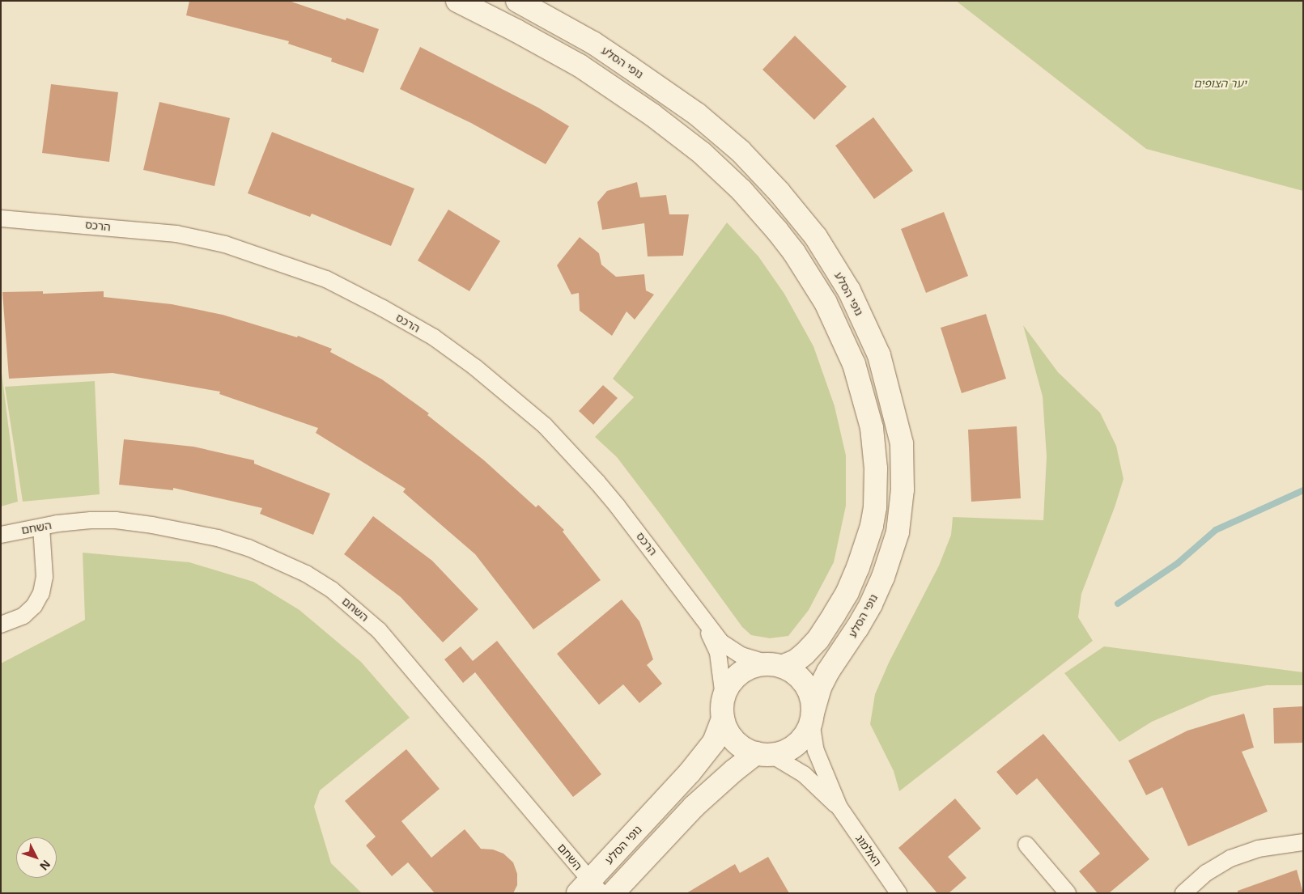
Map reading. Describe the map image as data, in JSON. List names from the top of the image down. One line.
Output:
{"streets":{"street":["נופי הסלע","הרכס","השחם","האלמוג"]},"crossings":[["נופי הסלע","הרכס"],["נופי הסלע","השחם"],["נופי הסלע","האלמוג"],["הרכס","האלמוג"]],"parks":["יער הצופים"],"north":"bottom right"}
